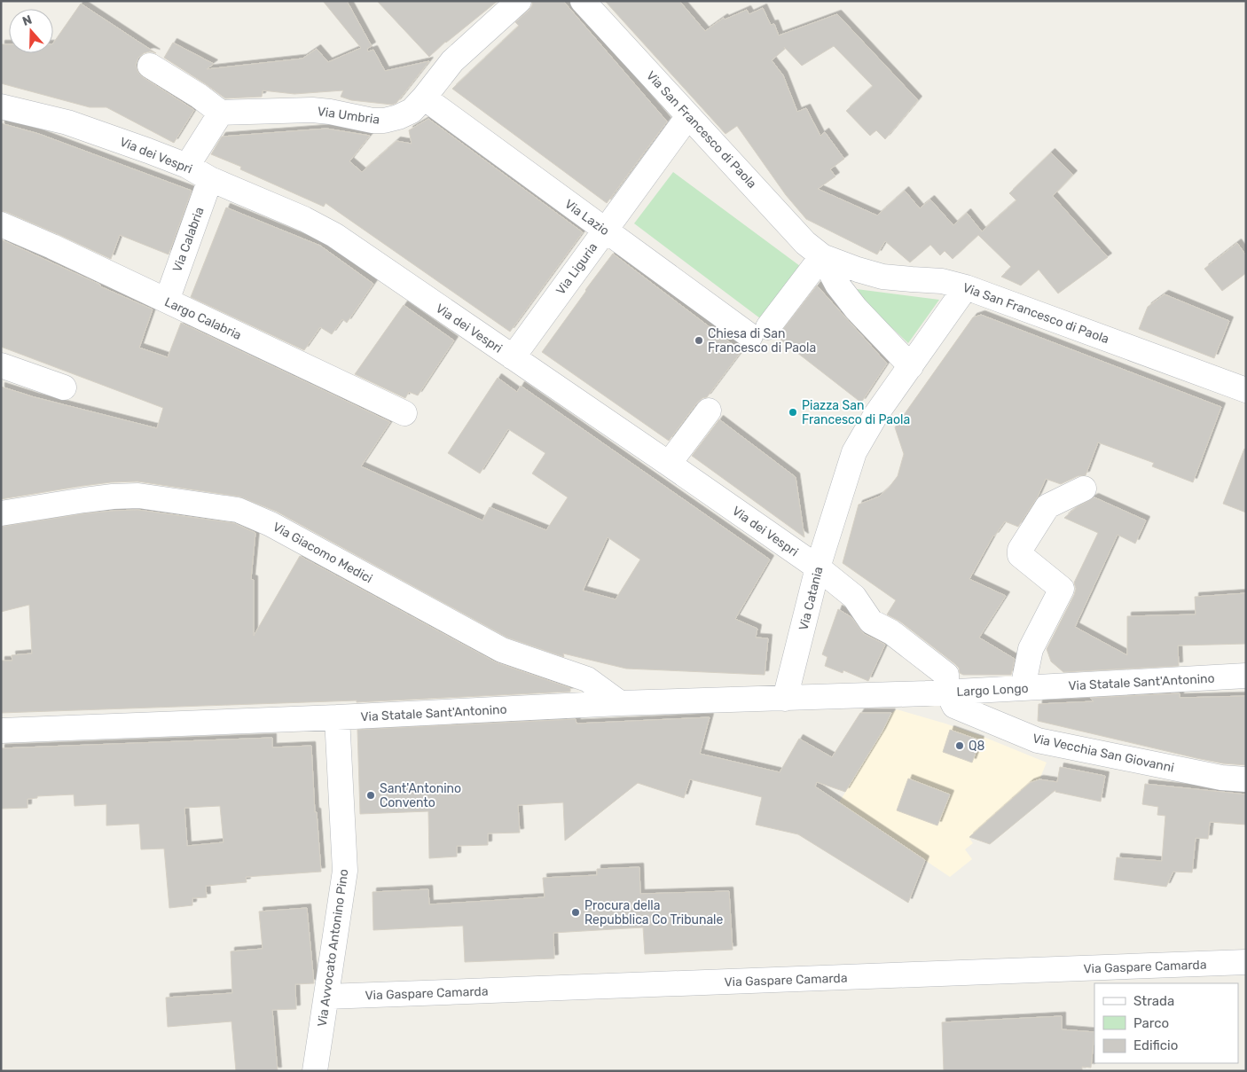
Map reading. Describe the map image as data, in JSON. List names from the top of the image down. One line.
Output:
{"streets":{"street":["Via Umbria","Via San Francesco di Paola","Via dei Vespri","Via Lazio","Via Calabria","Via Liguria","Largo Calabria","Via Giacomo Medici","Via Catania","Via Statale Sant'Antonino","Largo Longo","Via Vecchia San Giovanni","Via Avvocato Antonino Pino","Via Gaspare Camarda"]},"crossings":[["Via Umbria","Via Lazio"],["Via San Francesco di Paola","Via Lazio"],["Via San Francesco di Paola","Via Liguria"],["Via San Francesco di Paola","Via Catania"],["Via dei Vespri","Via Calabria"],["Via dei Vespri","Via Liguria"],["Via dei Vespri","Via Catania"],["Via dei Vespri","Largo Longo"],["Via Lazio","Via Liguria"],["Via Calabria","Largo Calabria"],["Via Giacomo Medici","Via Statale Sant'Antonino"],["Via Catania","Via Statale Sant'Antonino"],["Via Statale Sant'Antonino","Largo Longo"],["Via Statale Sant'Antonino","Via Avvocato Antonino Pino"],["Largo Longo","Via Vecchia San Giovanni"],["Via Avvocato Antonino Pino","Via Gaspare Camarda"]],"places":["Chiesa di San Francesco di Paola","Piazza San Francesco di Paola","Q8","Sant'Antonino Convento","Procura della Repubblica Co Tribunale"],"legend":["Strada","Parco","Edificio"],"north":"top"}
